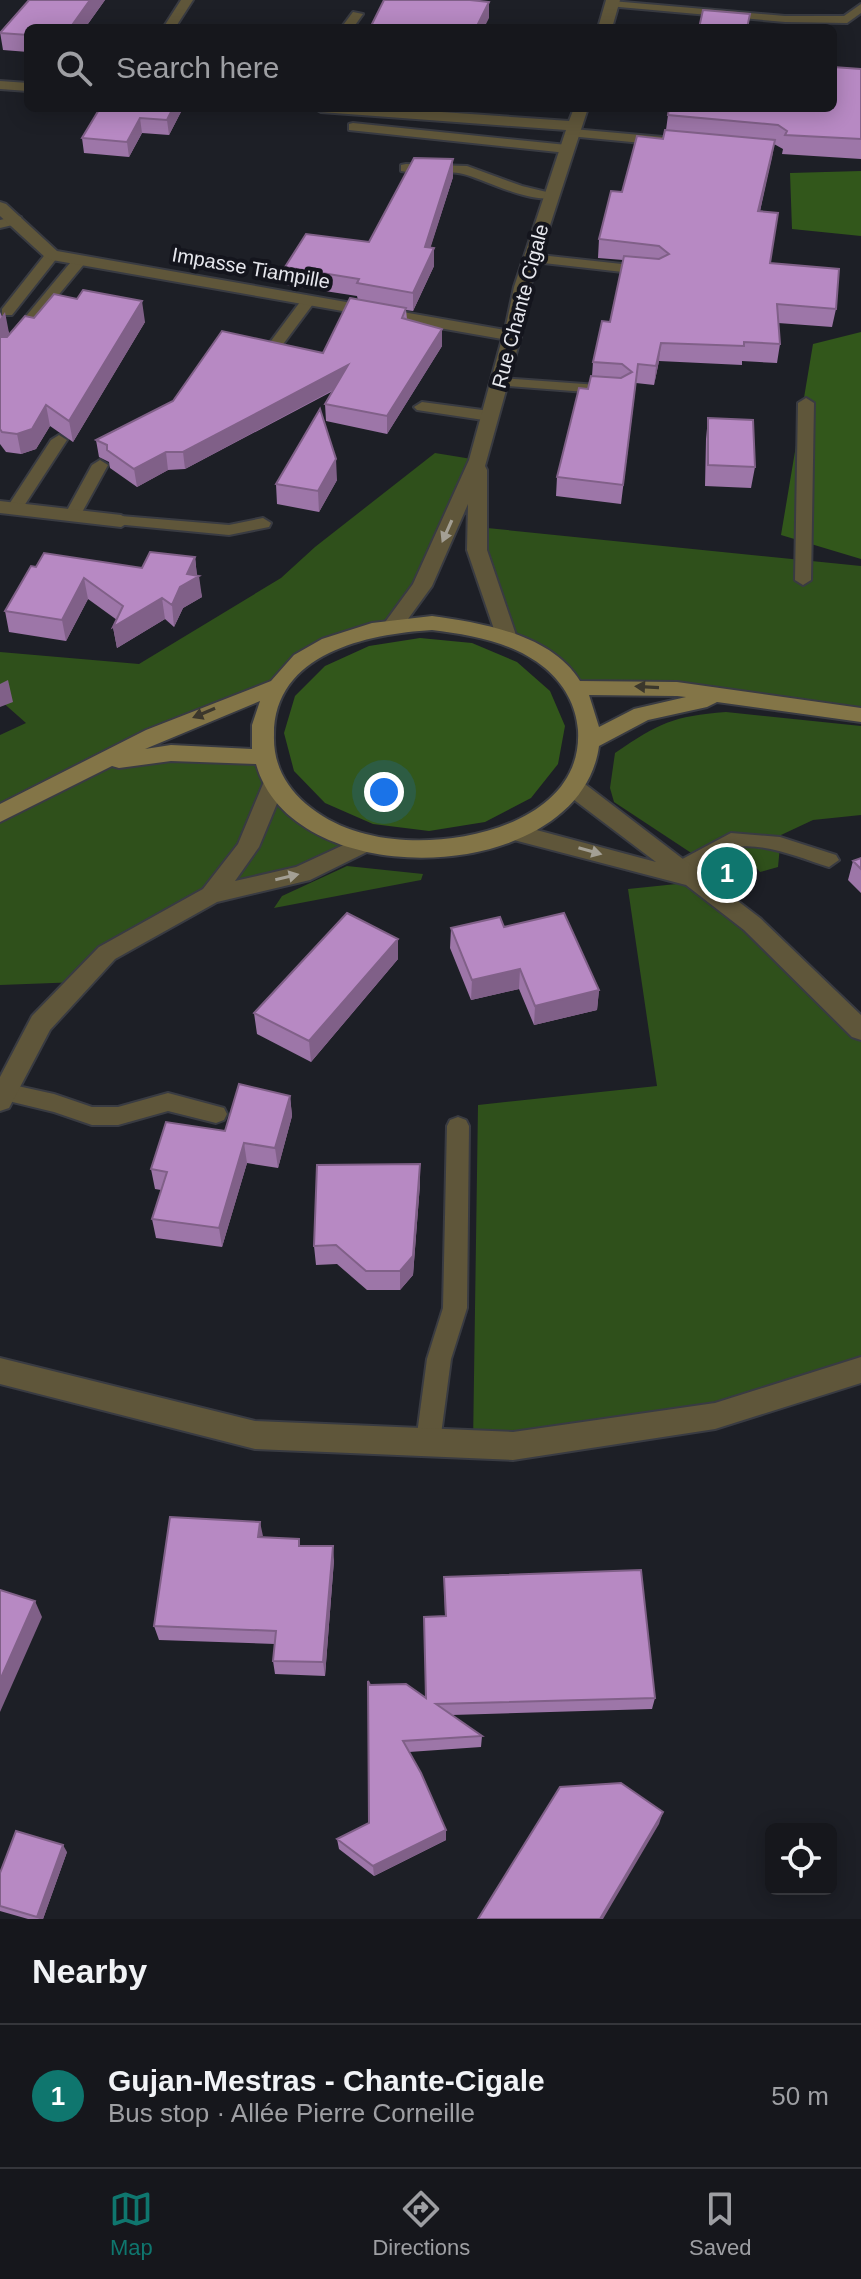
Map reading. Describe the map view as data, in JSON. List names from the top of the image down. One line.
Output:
{"streets":{"street":["Impasse Tiampille","Rue Chante Cigale"]},"crossings":[["Impasse Tiampille","Rue Chante Cigale"]],"page":{"search":"Search here","pins":"1","heading":"Nearby","list":[{"mark":"1","name":"Gujan-Mestras - Chante-Cigale","note":"Bus stop · Allée Pierre Corneille","value":"50 m"}],"nav":["Map","Directions","Saved"]}}
